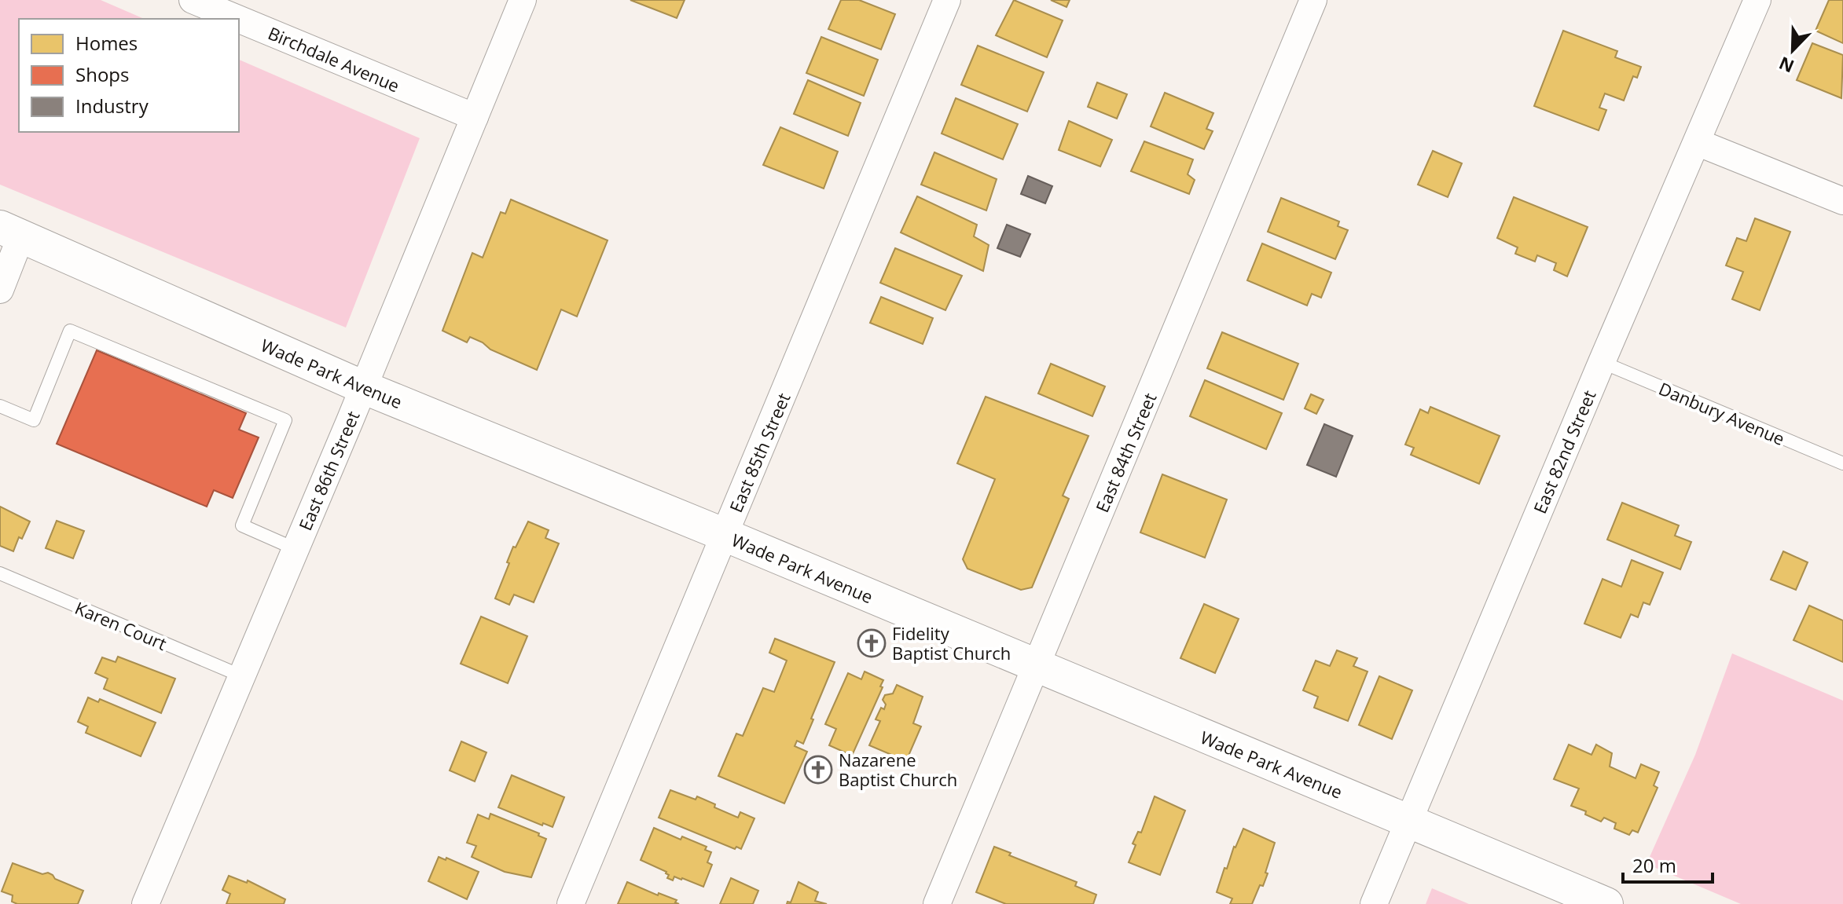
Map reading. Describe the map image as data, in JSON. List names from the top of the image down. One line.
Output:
{"streets":{"street":["Birchdale Avenue","Wade Park Avenue","East 82nd Street","East 85th Street","East 84th Street","East 86th Street"],"lane":["Danbury Avenue","Karen Court"]},"crossings":[["Birchdale Avenue","East 86th Street"],["Wade Park Avenue","East 82nd Street"],["Wade Park Avenue","East 85th Street"],["Wade Park Avenue","East 84th Street"],["Wade Park Avenue","East 86th Street"],["Danbury Avenue","East 82nd Street"],["East 86th Street","Karen Court"]],"places":{"church":["Fidelity Baptist Church","Nazarene Baptist Church"]},"legend":["Homes","Shops","Industry"],"scale_bar":"20 m","north":"bottom left"}
